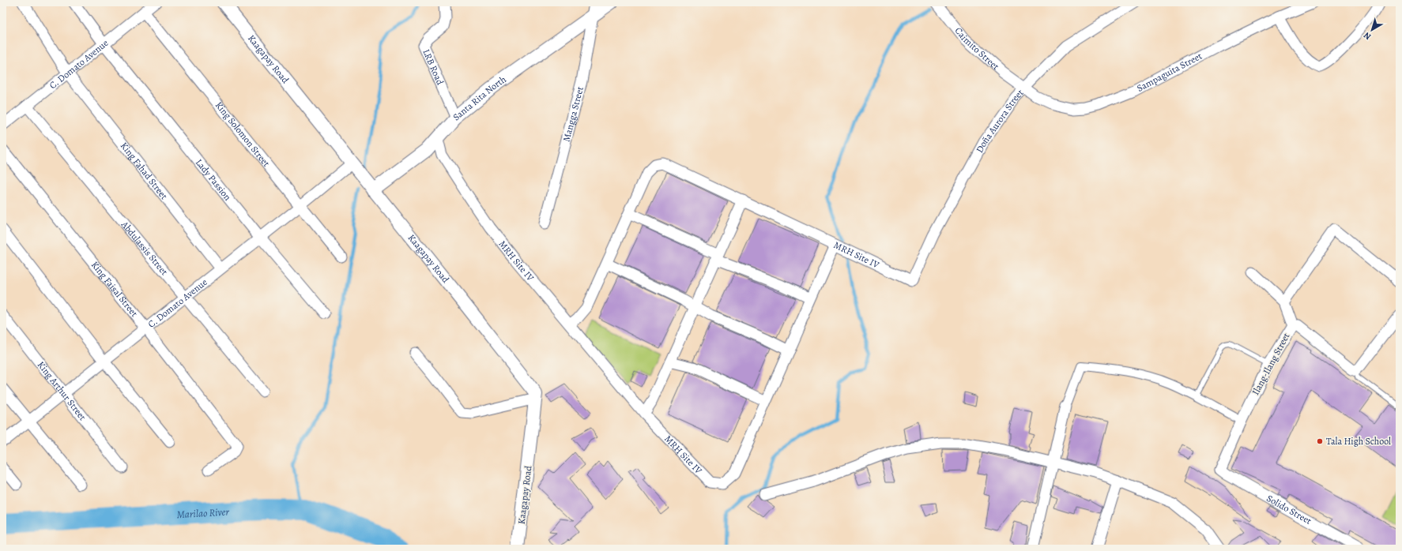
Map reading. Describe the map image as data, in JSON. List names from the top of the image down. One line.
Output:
{"streets":{"street":["Caimito Street","Kaagapay Road","C. Domato Avenue","LRB Road","Sampaguita Street","Santa Rita North","Mangga Street","Doña Aurora Street","King Solomon Street","King Fahad Street","Lady Passion","Abdulassis Street","MRH Site IV","King Faisal Street","Ilang-Ilang Street","King Arthur Street","Solido Street"]},"crossings":[["Caimito Street","Sampaguita Street"],["Caimito Street","Doña Aurora Street"],["Kaagapay Road","C. Domato Avenue"],["Kaagapay Road","Santa Rita North"],["C. Domato Avenue","King Solomon Street"],["C. Domato Avenue","King Fahad Street"],["C. Domato Avenue","Lady Passion"],["C. Domato Avenue","Abdulassis Street"],["C. Domato Avenue","King Faisal Street"],["C. Domato Avenue","King Arthur Street"],["LRB Road","Santa Rita North"],["Sampaguita Street","Doña Aurora Street"],["Santa Rita North","Mangga Street"],["Santa Rita North","MRH Site IV"],["Doña Aurora Street","MRH Site IV"],["Ilang-Ilang Street","Solido Street"]],"water":["Marilao River"],"places":["Tala High School"],"north":"bottom left"}
